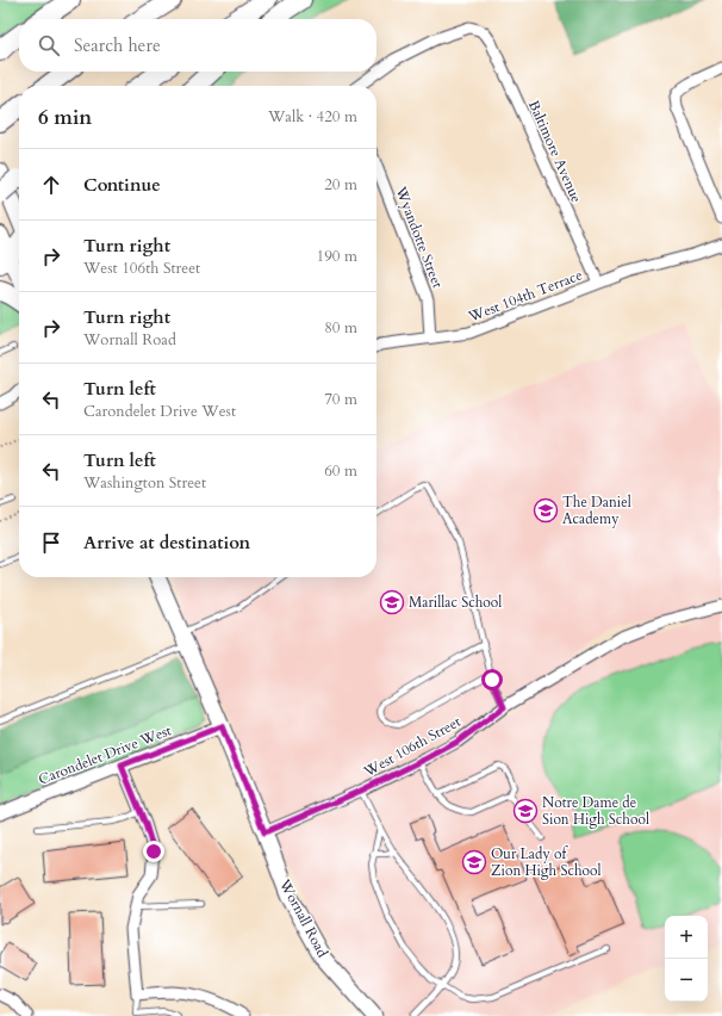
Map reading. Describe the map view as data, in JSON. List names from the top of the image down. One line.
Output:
{"streets":{"main road":["Wornall Road"],"street":["Baltimore Avenue","Wyandotte Street","West 104th Terrace","West 106th Street","Carondelet Drive West"]},"crossings":[["Baltimore Avenue","West 104th Terrace"],["Wyandotte Street","West 104th Terrace"],["West 106th Street","Wornall Road"],["Carondelet Drive West","Wornall Road"]],"places":{"school or university":["The Daniel Academy","Marillac School","Notre Dame de Sion High School","Our Lady of Zion High School"]},"page":{"search":"Search here","heading":["6 min","Walk · 420 m"],"list":[["Continue","20 m"],["Turn right","West 106th Street","190 m"],["Turn right","Wornall Road","80 m"],["Turn left","Carondelet Drive West","70 m"],["Turn left","Washington Street","60 m"],"Arrive at destination"],"map_buttons":["+","−"]}}
